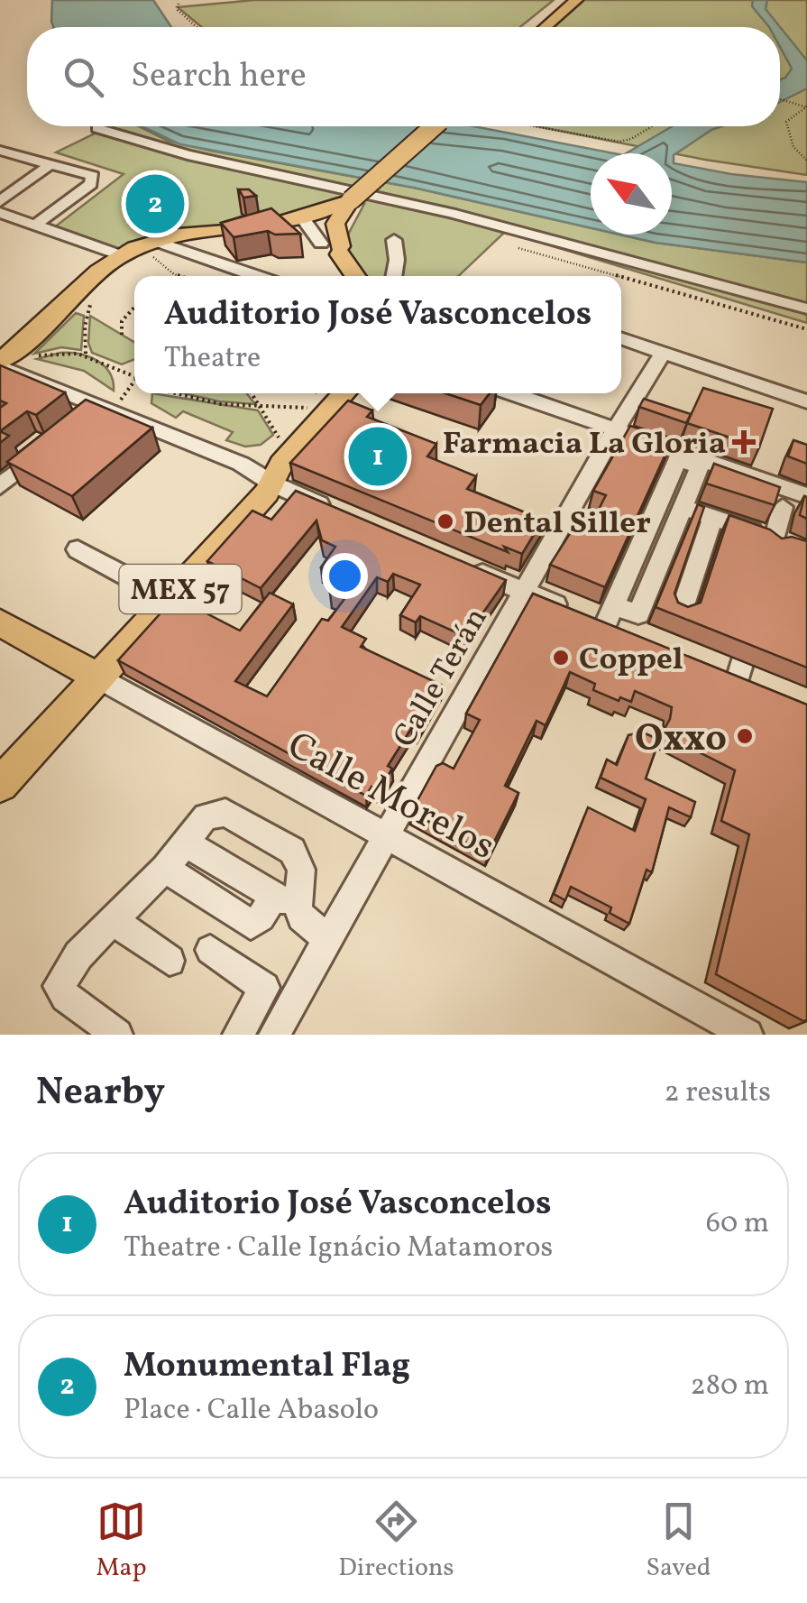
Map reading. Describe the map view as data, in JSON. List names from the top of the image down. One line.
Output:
{"streets":{"main road":["MEX 57","Calle Morelos"],"street":["Calle Terán"]},"crossings":[["MEX 57","Calle Morelos"],["Calle Terán","Calle Morelos"]],"places":{"health":["Farmacia La Gloria"],"other":["Dental Siller","Coppel","Oxxo"]},"north":"top left","page":{"search":"Search here","pins":["2","1"],"popup":["Auditorio José Vasconcelos","Theatre"],"heading":["Nearby","2 results"],"list":[{"mark":"1","name":"Auditorio José Vasconcelos","note":"Theatre · Calle Ignácio Matamoros","value":"60 m"},{"mark":"2","name":"Monumental Flag","note":"Place · Calle Abasolo","value":"280 m"}],"nav":["Map","Directions","Saved"]}}
